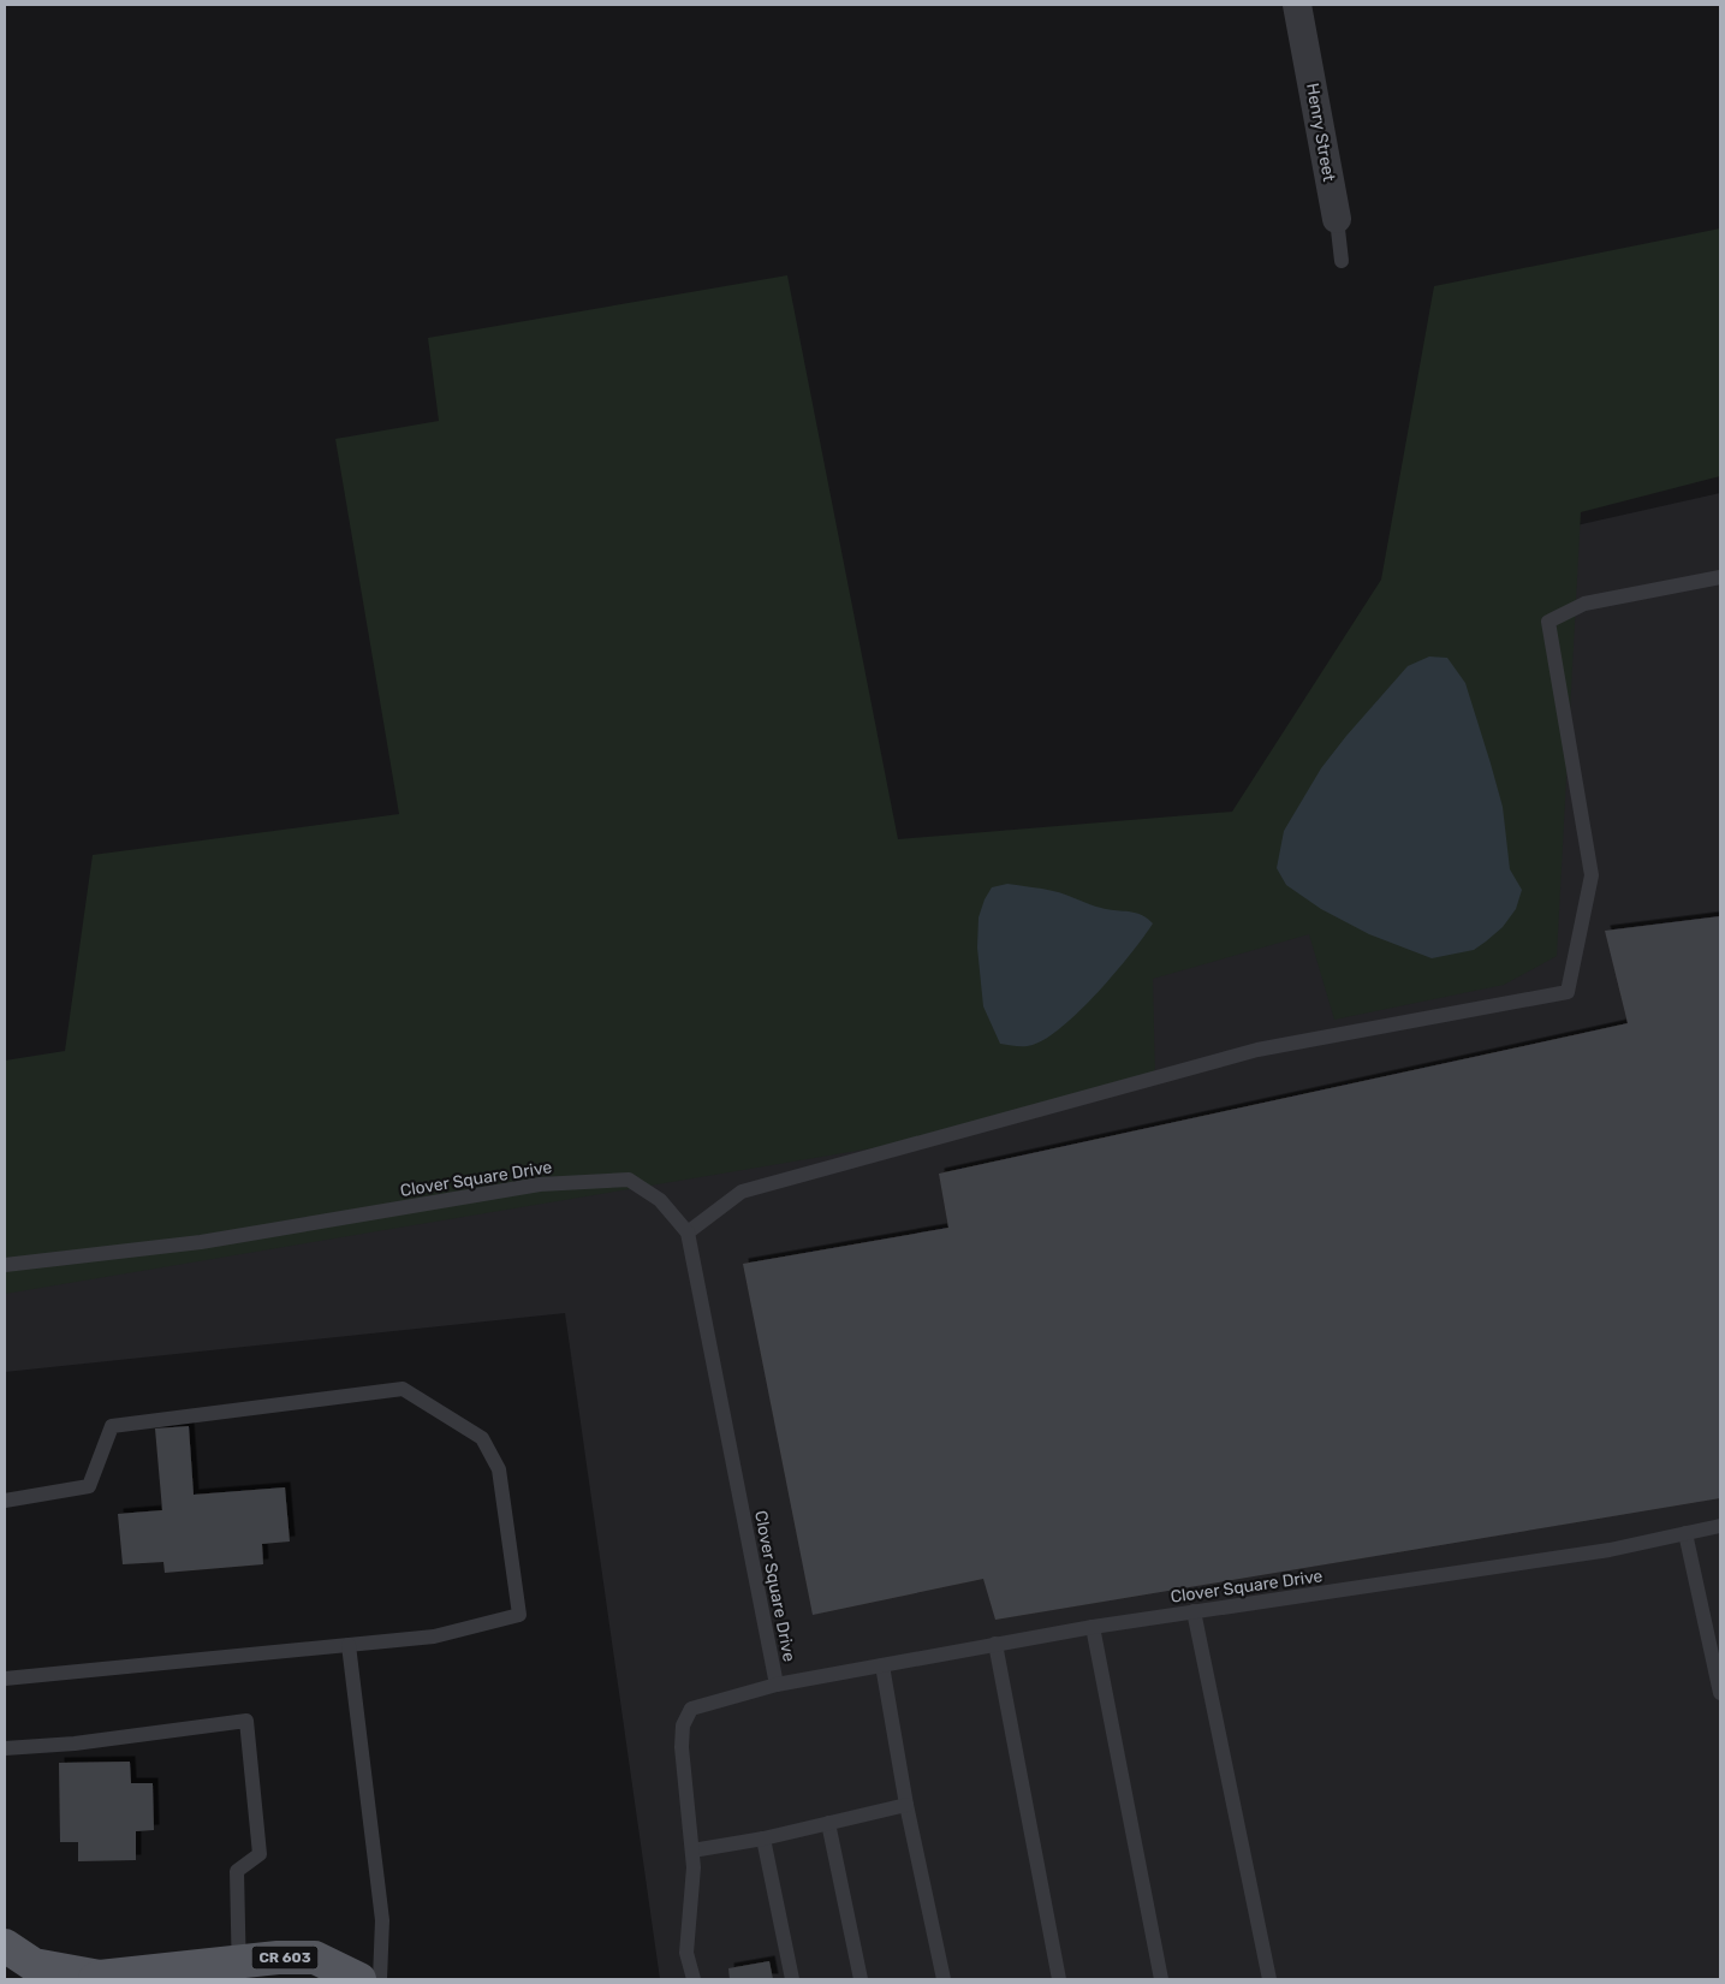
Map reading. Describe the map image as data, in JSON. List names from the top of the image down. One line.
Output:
{"streets":{"main road":["CR 603"],"street":["Henry Street"],"lane":["Clover Square Drive"]}}
